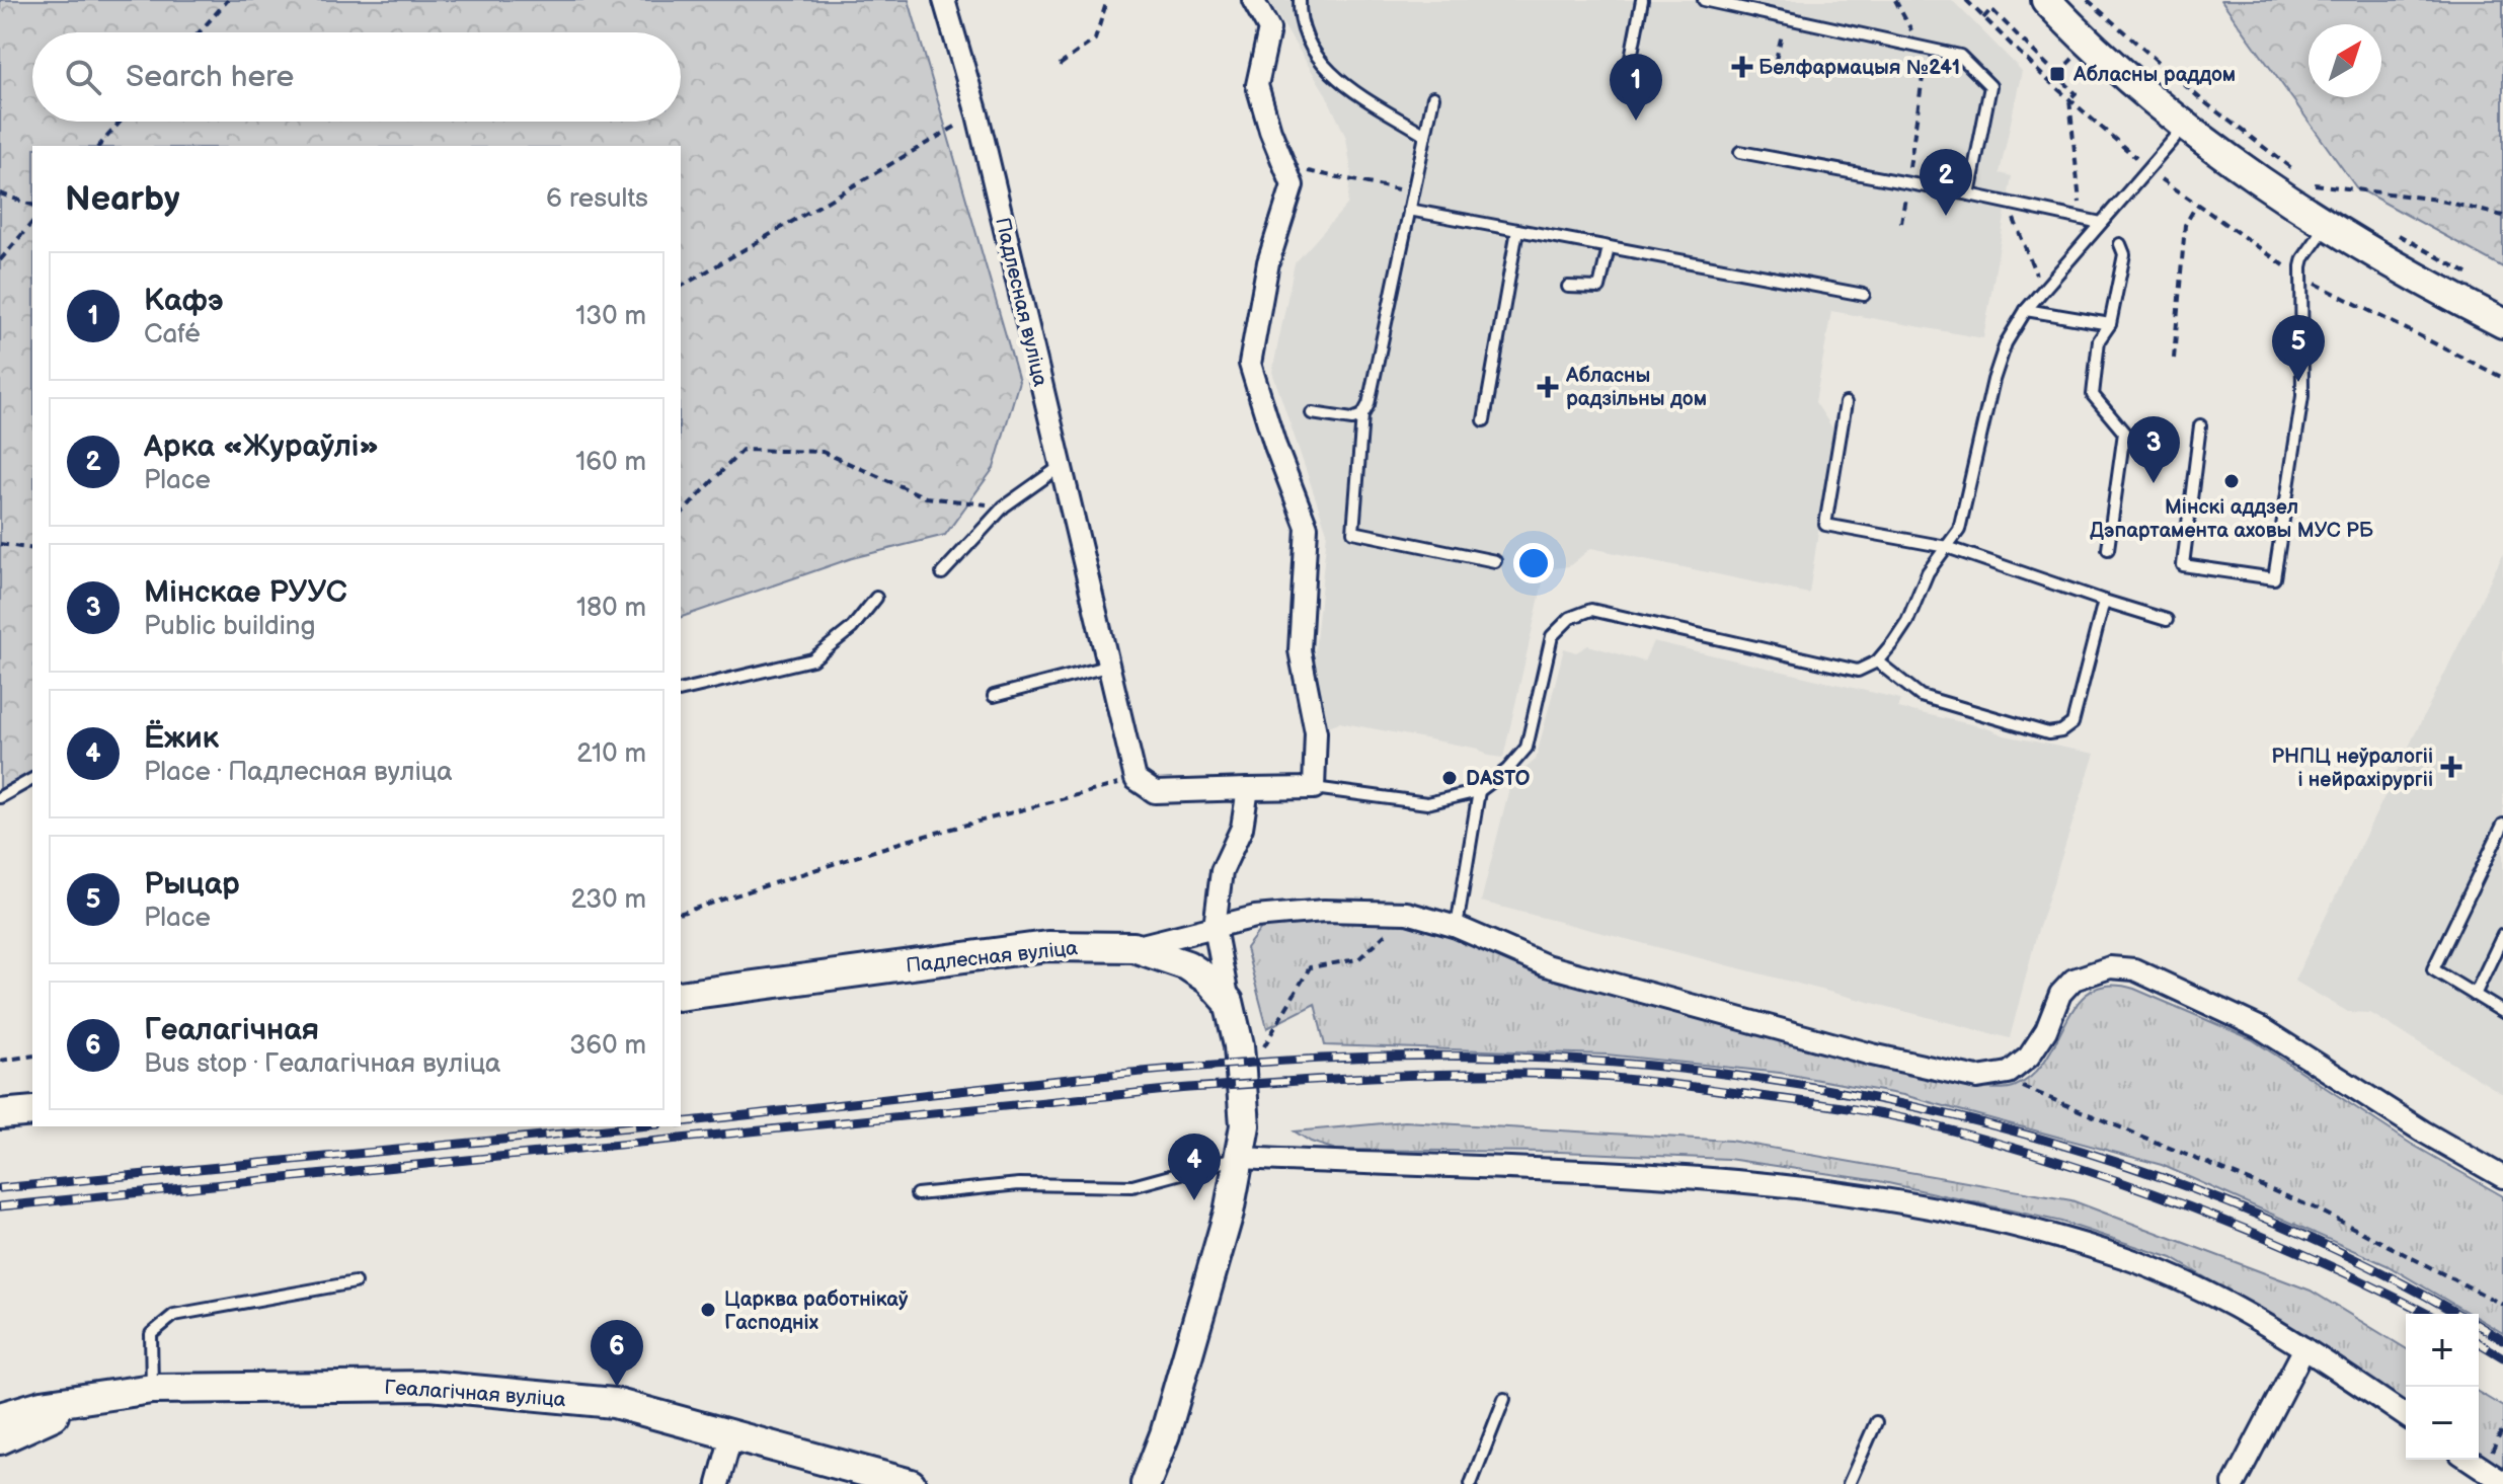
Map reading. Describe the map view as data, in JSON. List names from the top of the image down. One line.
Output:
{"streets":{"street":["Падлесная вуліца","Геалагічная вуліца"]},"places":{"health":["Белфармацыя №241","Абласны радзільны дом","РНПЦ неўралогіі і нейрахірургіі"],"transit":["Абласны раддом"],"other":["Мінскі аддзел Дэпартамента аховы МУС РБ","DASTO","Царква работнікаў Гасподніх"]},"north":"top right","page":{"search":"Search here","pins":["1","2","5","3","4","6"],"heading":["Nearby","6 results"],"list":[{"mark":"1","name":"Кафэ","note":"Café","value":"130 m"},{"mark":"2","name":"Арка «Жураўлі»","note":"Place","value":"160 m"},{"mark":"3","name":"Мінскае РУУС","note":"Public building","value":"180 m"},{"mark":"4","name":"Ёжик","note":"Place · Падлесная вуліца","value":"210 m"},{"mark":"5","name":"Рыцар","note":"Place","value":"230 m"},{"mark":"6","name":"Геалагічная","note":"Bus stop · Геалагічная вуліца","value":"360 m"}],"map_buttons":["+","−"]}}
